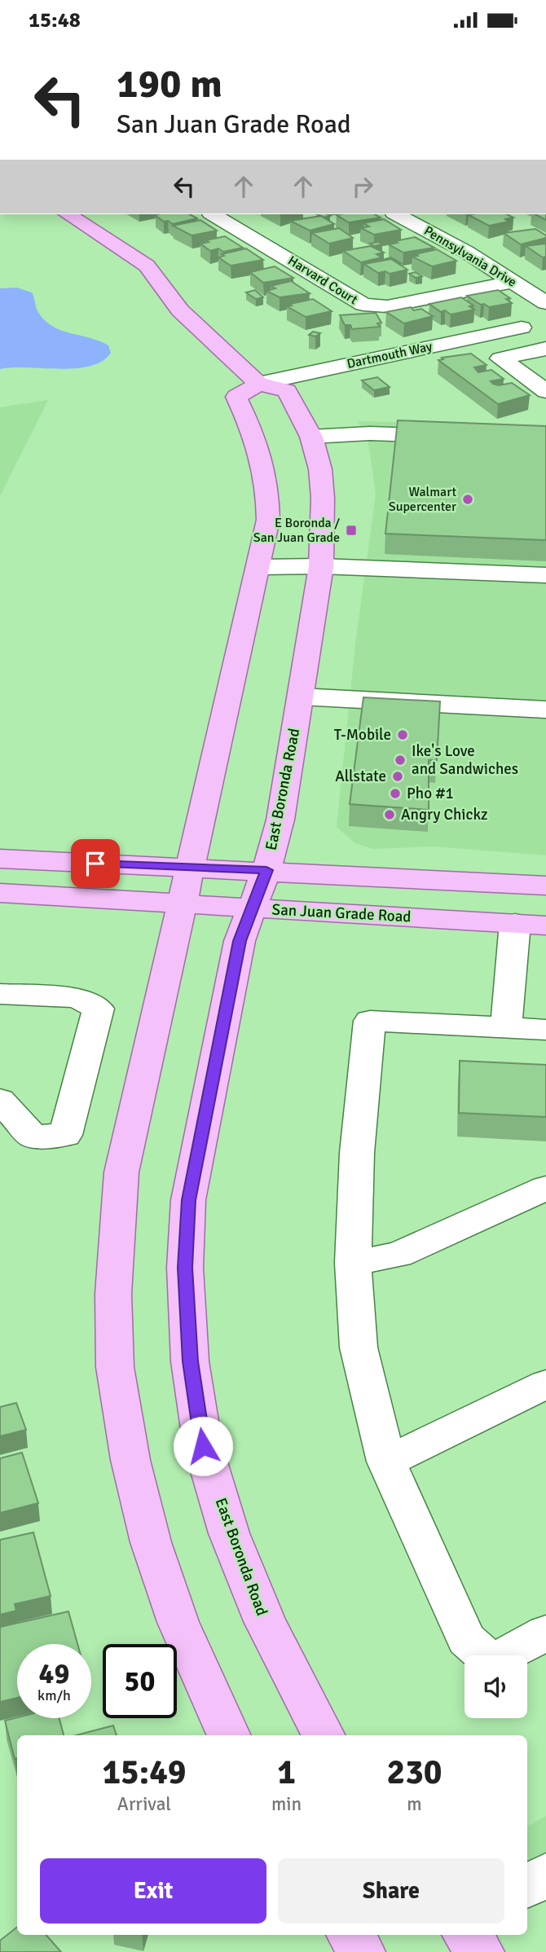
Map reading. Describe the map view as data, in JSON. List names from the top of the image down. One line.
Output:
{"streets":{"main road":["East Boronda Road","San Juan Grade Road"],"street":["Pennsylvania Drive","Harvard Court","Dartmouth Way"]},"crossings":[["Pennsylvania Drive","Harvard Court"],["Dartmouth Way","East Boronda Road"],["East Boronda Road","San Juan Grade Road"]],"places":{"other":["Walmart Supercenter","T-Mobile","Ike's Love and Sandwiches","Allstate","Pho #1","Angry Chickz"],"transit":["E Boronda / San Juan Grade"]},"page":{"status":"15:48","turn":["190 m","San Juan Grade Road"],"speed":"49 km/h","limit":"50","eta":["15:49","Arrival","1","min","230","m"],"buttons":["Exit","Share"]}}
